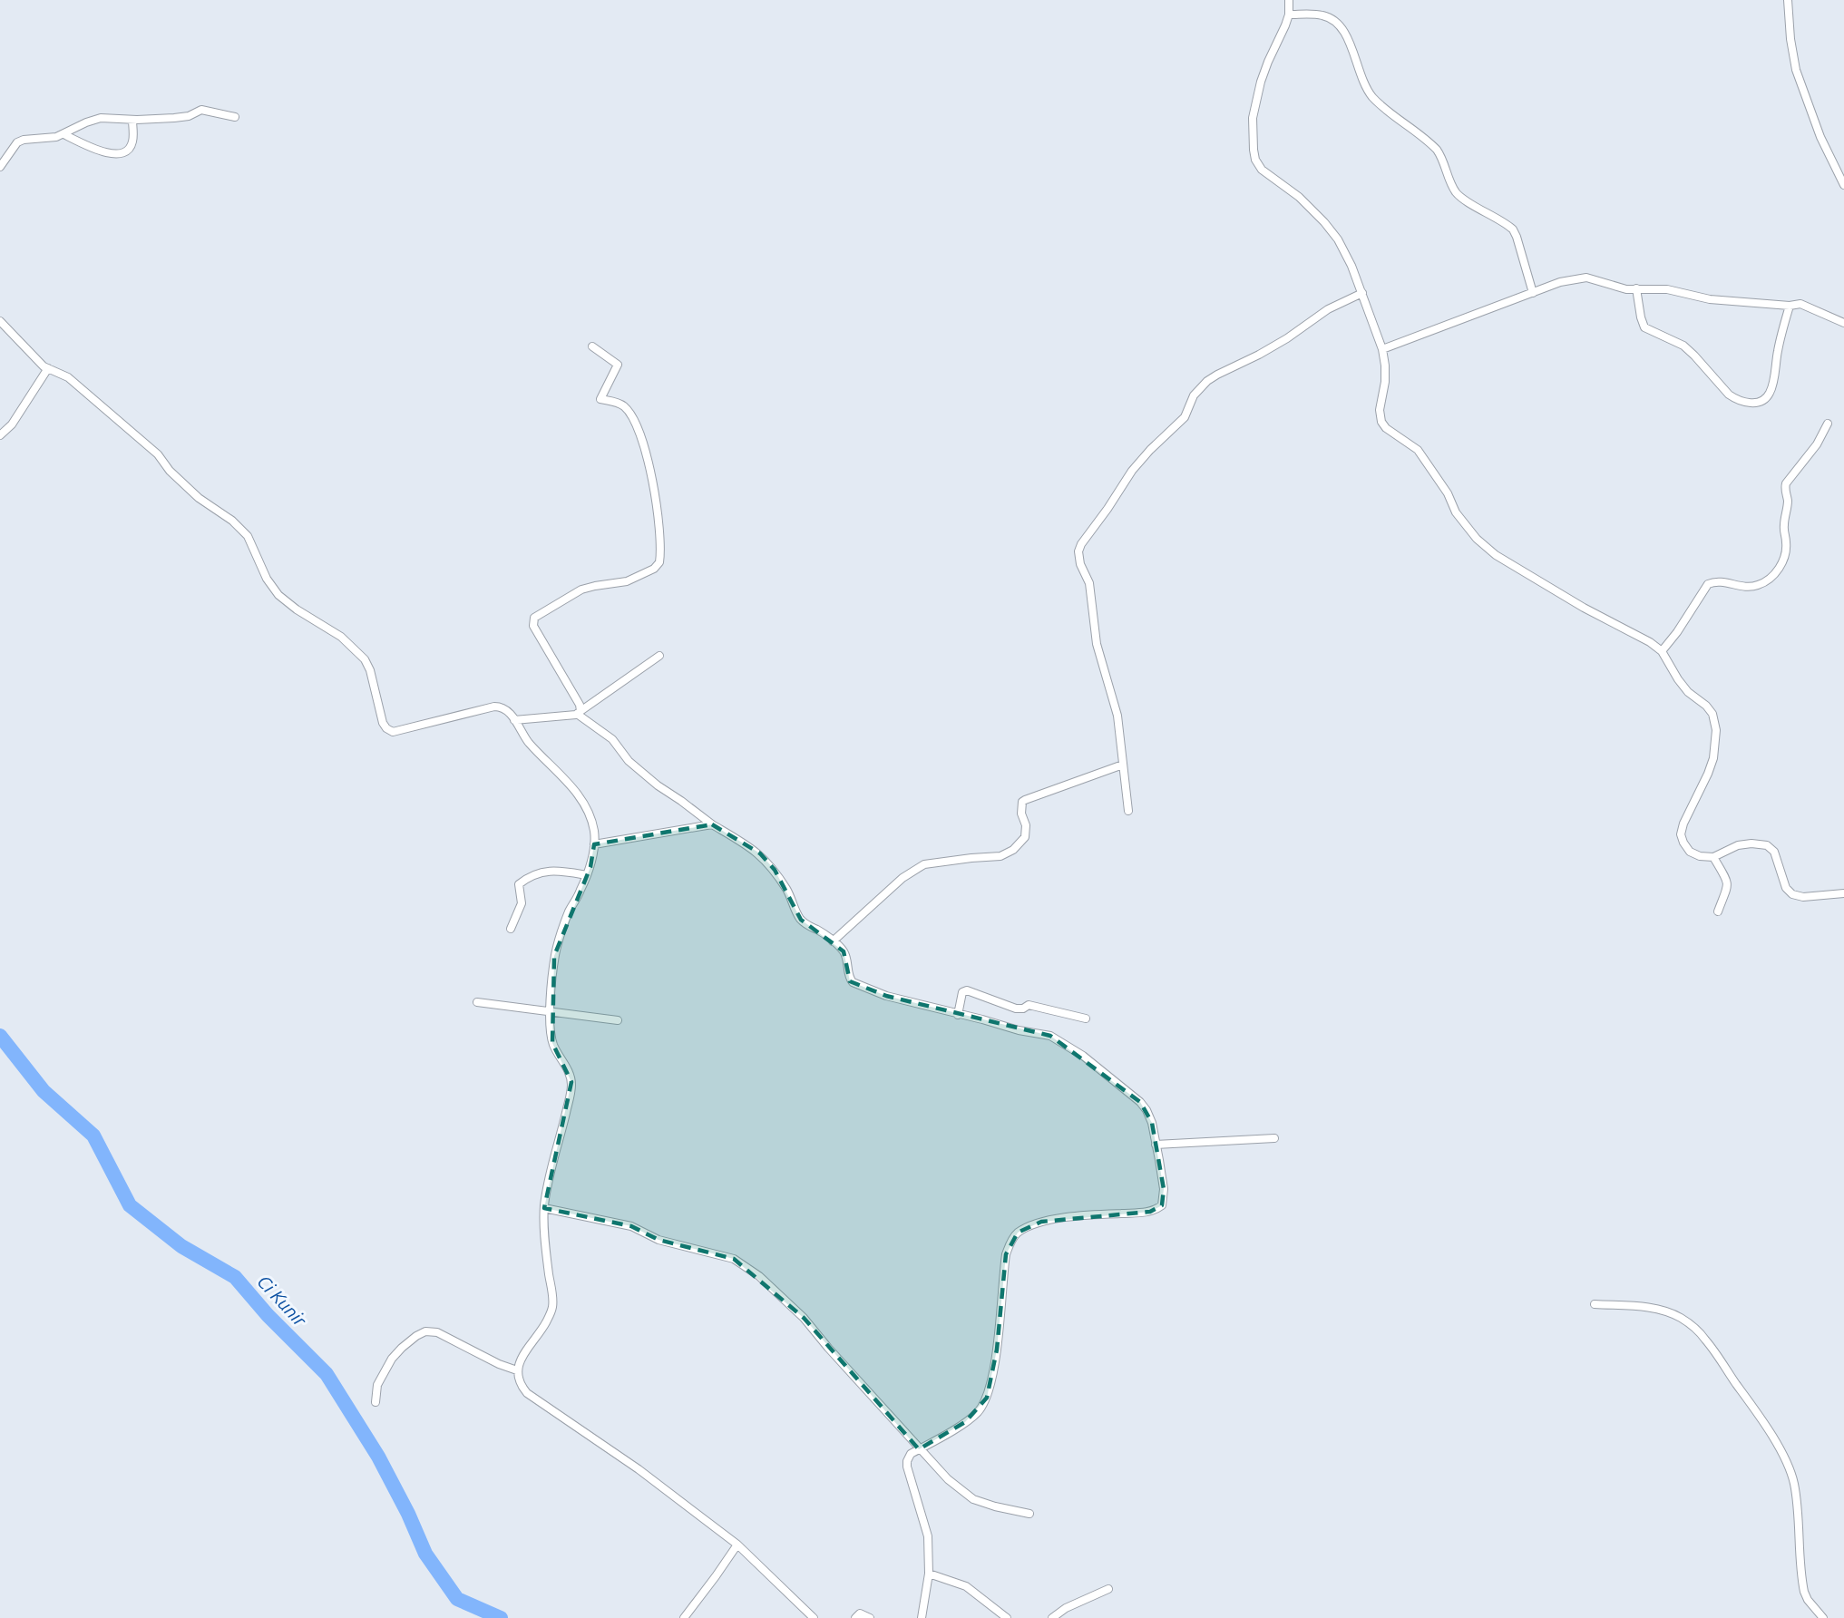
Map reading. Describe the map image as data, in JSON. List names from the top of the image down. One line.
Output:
{"water":["Ci Kunir"]}
